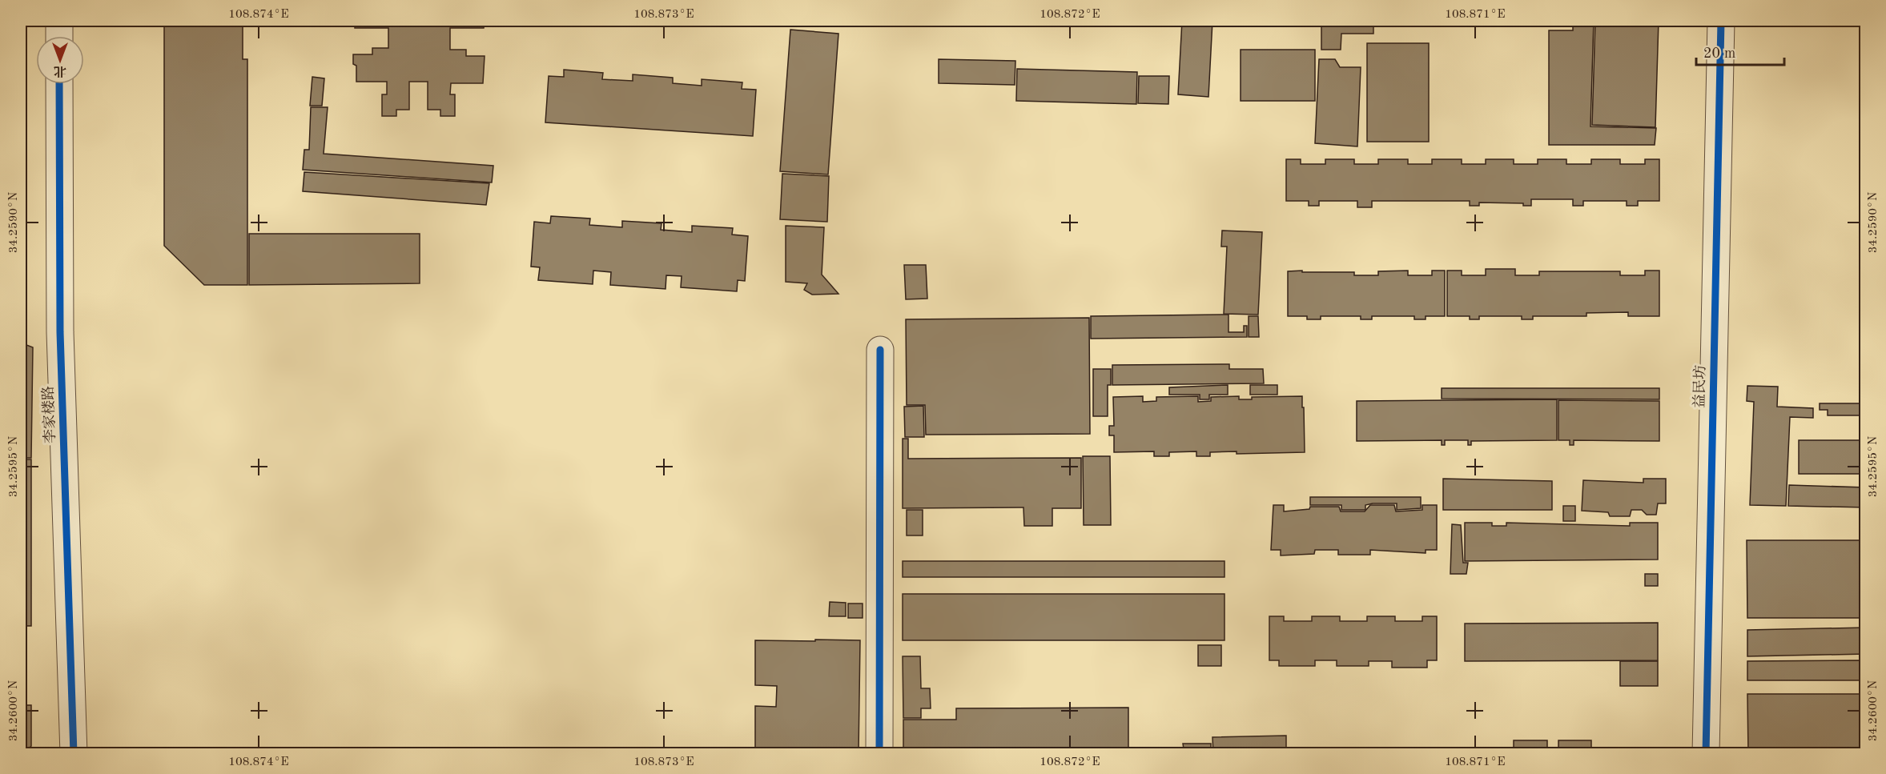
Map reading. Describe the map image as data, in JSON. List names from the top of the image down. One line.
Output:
{"streets":{"street":["益民坊","李家楼路"]},"scale_bar":"20 m","north":"bottom","coordinates":["108.874°E","108.873°E","108.872°E","108.871°E","34.2590°N","34.2595°N","34.2600°N"]}
